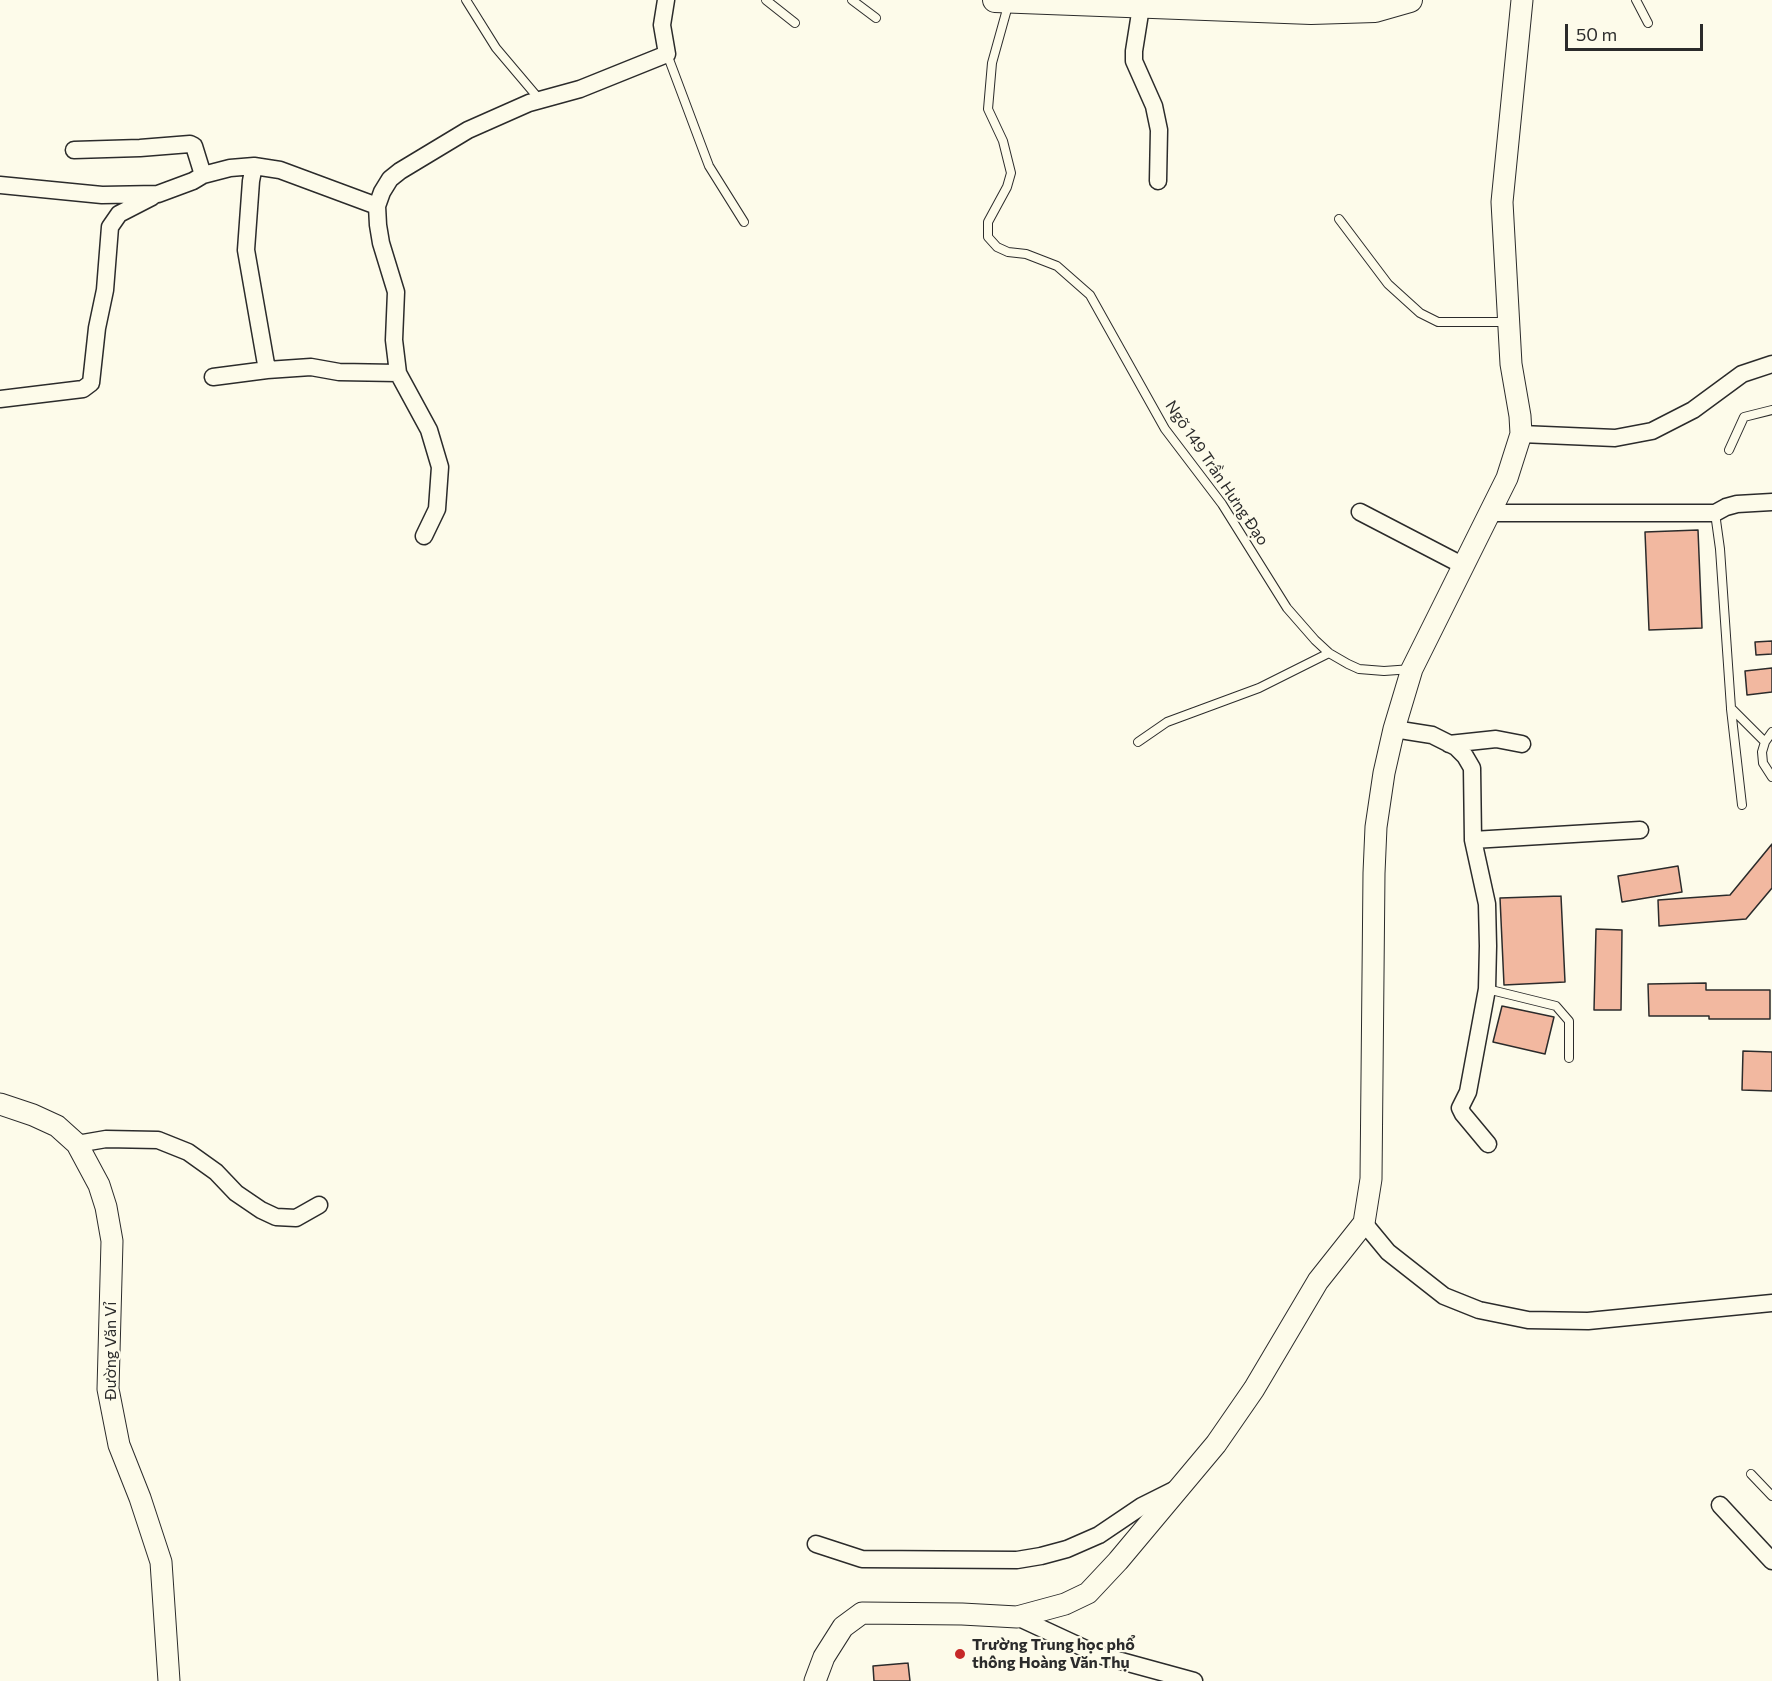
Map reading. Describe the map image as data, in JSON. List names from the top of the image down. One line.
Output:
{"streets":{"street":["Đường Văn Vỉ"],"lane":["Ngõ 149 Trần Hưng Đạo"]},"places":["Trường Trung học phổ thông Hoàng Văn Thụ"],"scale_bar":"50 m"}
